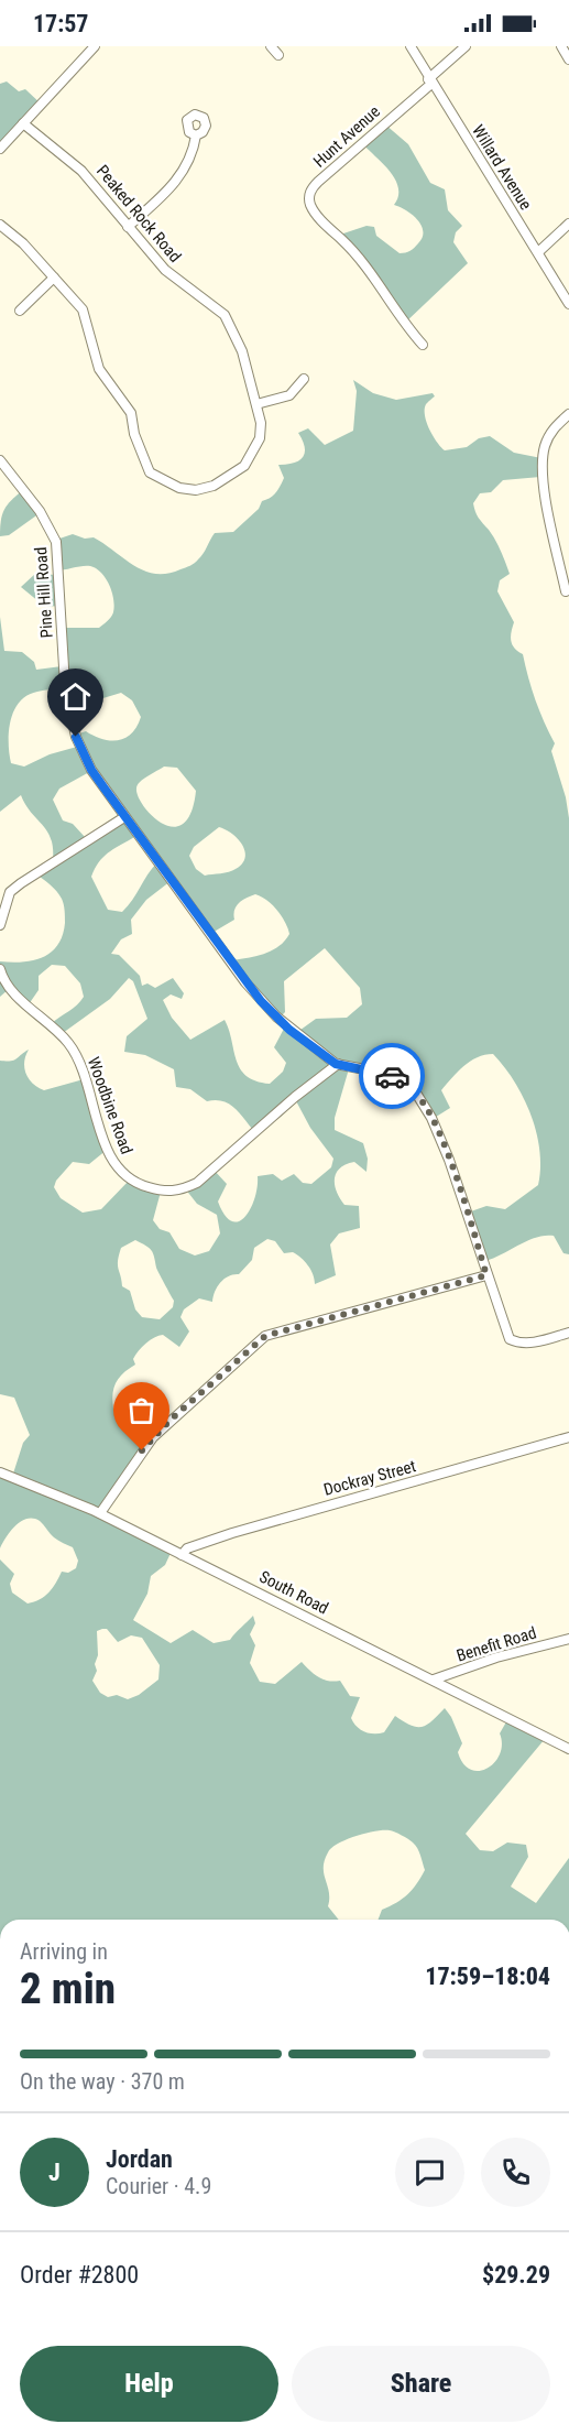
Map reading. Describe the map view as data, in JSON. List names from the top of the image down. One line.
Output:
{"streets":{"street":["Hunt Avenue","Willard Avenue","Peaked Rock Road","Pine Hill Road","Woodbine Road","Dockray Street","South Road","Benefit Road"]},"crossings":[["Hunt Avenue","Willard Avenue"],["Pine Hill Road","Woodbine Road"],["Dockray Street","South Road"],["South Road","Benefit Road"]],"page":{"status":"17:57","heading":["2 min","Arriving in","17:59–18:04"],"panel":["Jordan","Courier · 4.9","Order #2800","$29.29"],"bar":"On the way · 370 m","round":"J","buttons":["Help","Share"]}}
